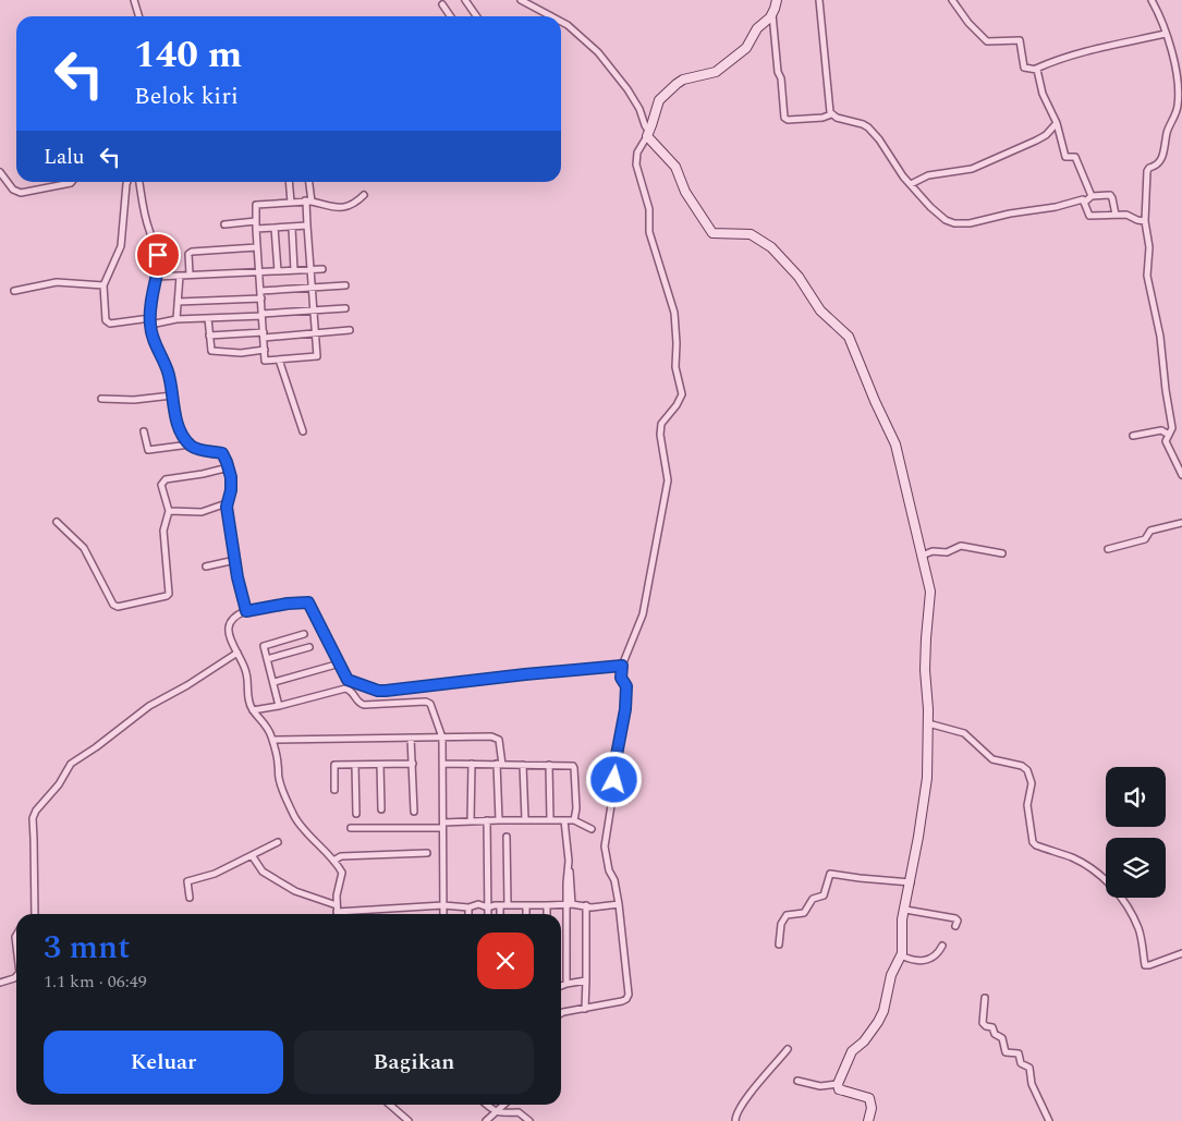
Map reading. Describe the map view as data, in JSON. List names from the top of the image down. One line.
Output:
{"page":{"turn":["140 m","Belok kiri"],"then":"Lalu","heading":["3 mnt","1.1 km · 06:49"],"buttons":["Keluar","Bagikan"]}}
